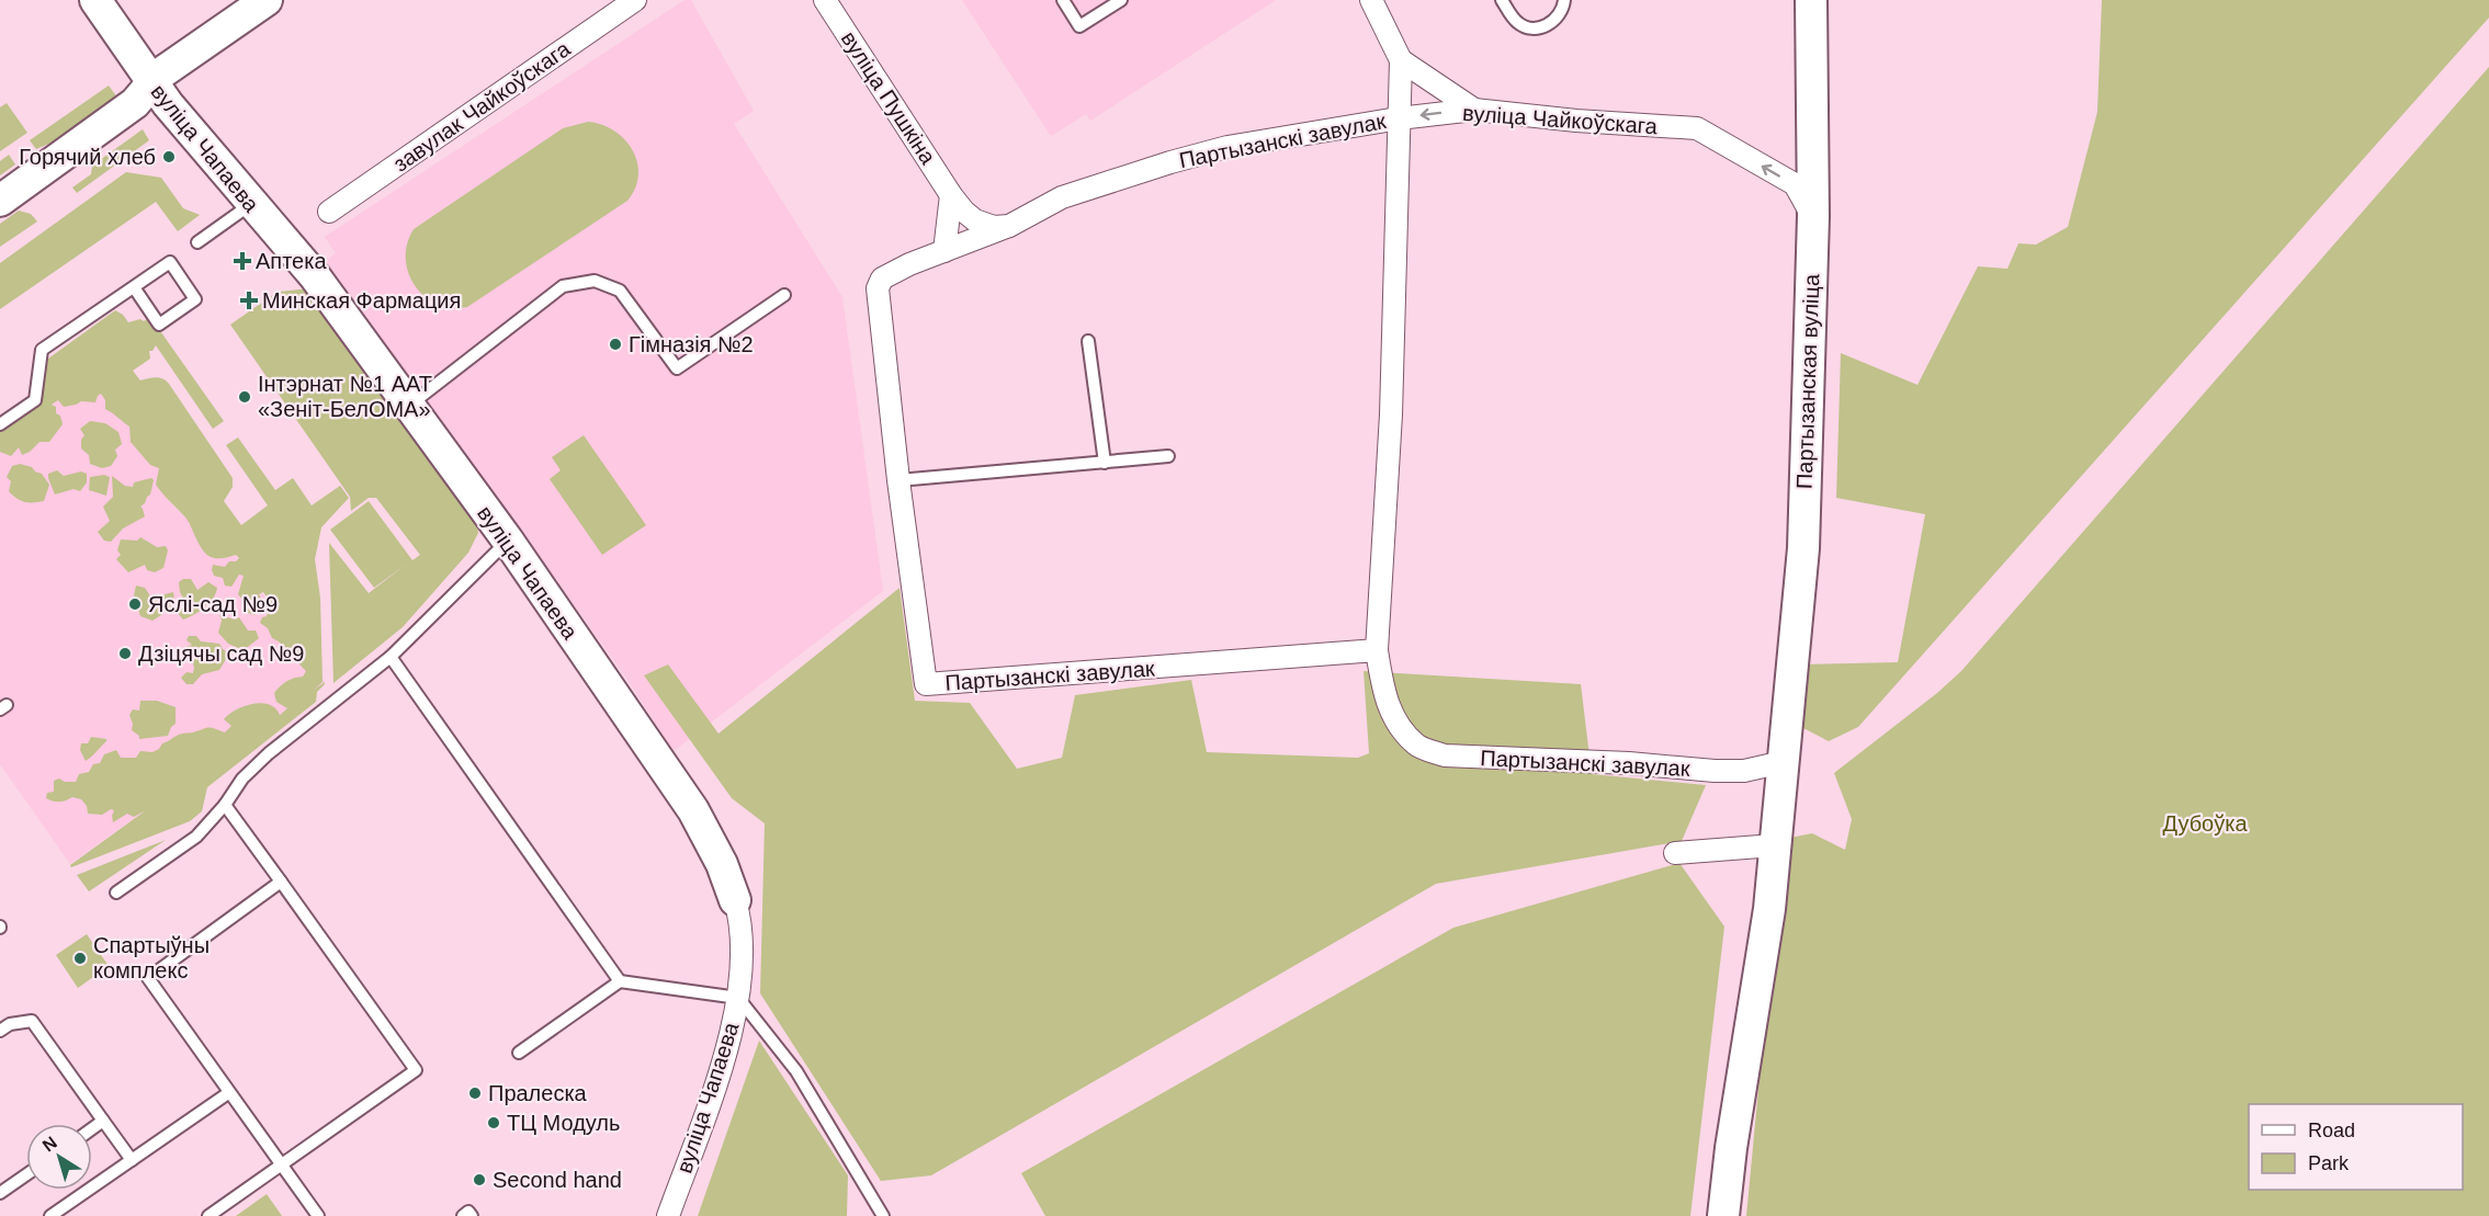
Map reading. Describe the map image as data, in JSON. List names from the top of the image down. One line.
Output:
{"streets":{"main road":["вуліца Чапаева","Партызанская вуліца"],"street":["вуліца Пушкіна","завулак Чайкоўскага","вуліца Чайкоўскага","Партызанскі завулак"]},"crossings":[["вуліца Чайкоўскага","Партызанскі завулак"],["вуліца Чайкоўскага","Партызанская вуліца"],["Партызанскі завулак","Партызанская вуліца"]],"one_way":["вуліца Чайкоўскага"],"parks":["Дубоўка"],"places":{"other":["Горячий хлеб","Гімназія №2","Інтэрнат №1 ААТ «Зеніт-БелОМА»","Яслі-сад №9","Дзіцячы сад №9","Спартыўны комплекс","Пралеска","ТЦ Модуль","Second hand"],"health":["Аптека","Минская Фармация"]},"legend":["Road","Park"],"north":"top left"}
